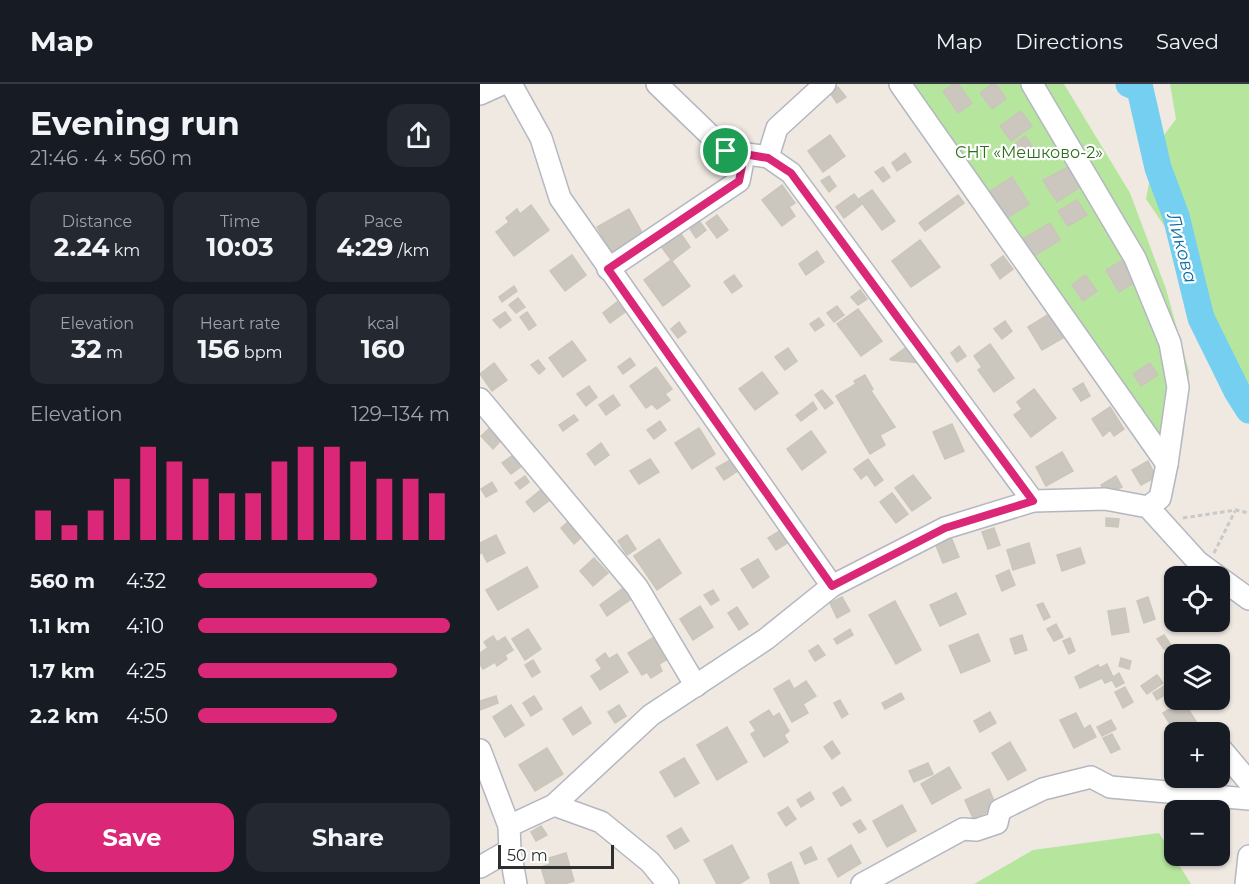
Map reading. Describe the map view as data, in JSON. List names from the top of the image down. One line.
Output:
{"water":["Ликова"],"parks":["СНТ «Мешково-2»"],"scale_bar":"50 m","page":{"header":"Map","nav":["Map","Directions","Saved"],"heading":["Evening run","21:46 · 4 × 560 m"],"stats":[["Distance","2.24 km"],["Time","10:03"],["Pace","4:29 /km"],["Elevation","32 m"],["Heart rate","156 bpm"],["kcal","160"]],"chart":["Elevation","129–134 m"],"list":[{"name":"560 m","note":"4:32"},{"name":"1.1 km","note":"4:10"},{"name":"1.7 km","note":"4:25"},{"name":"2.2 km","note":"4:50"}],"map_buttons":["+","−"],"buttons":["Save","Share"],"scale":"50 m"}}
